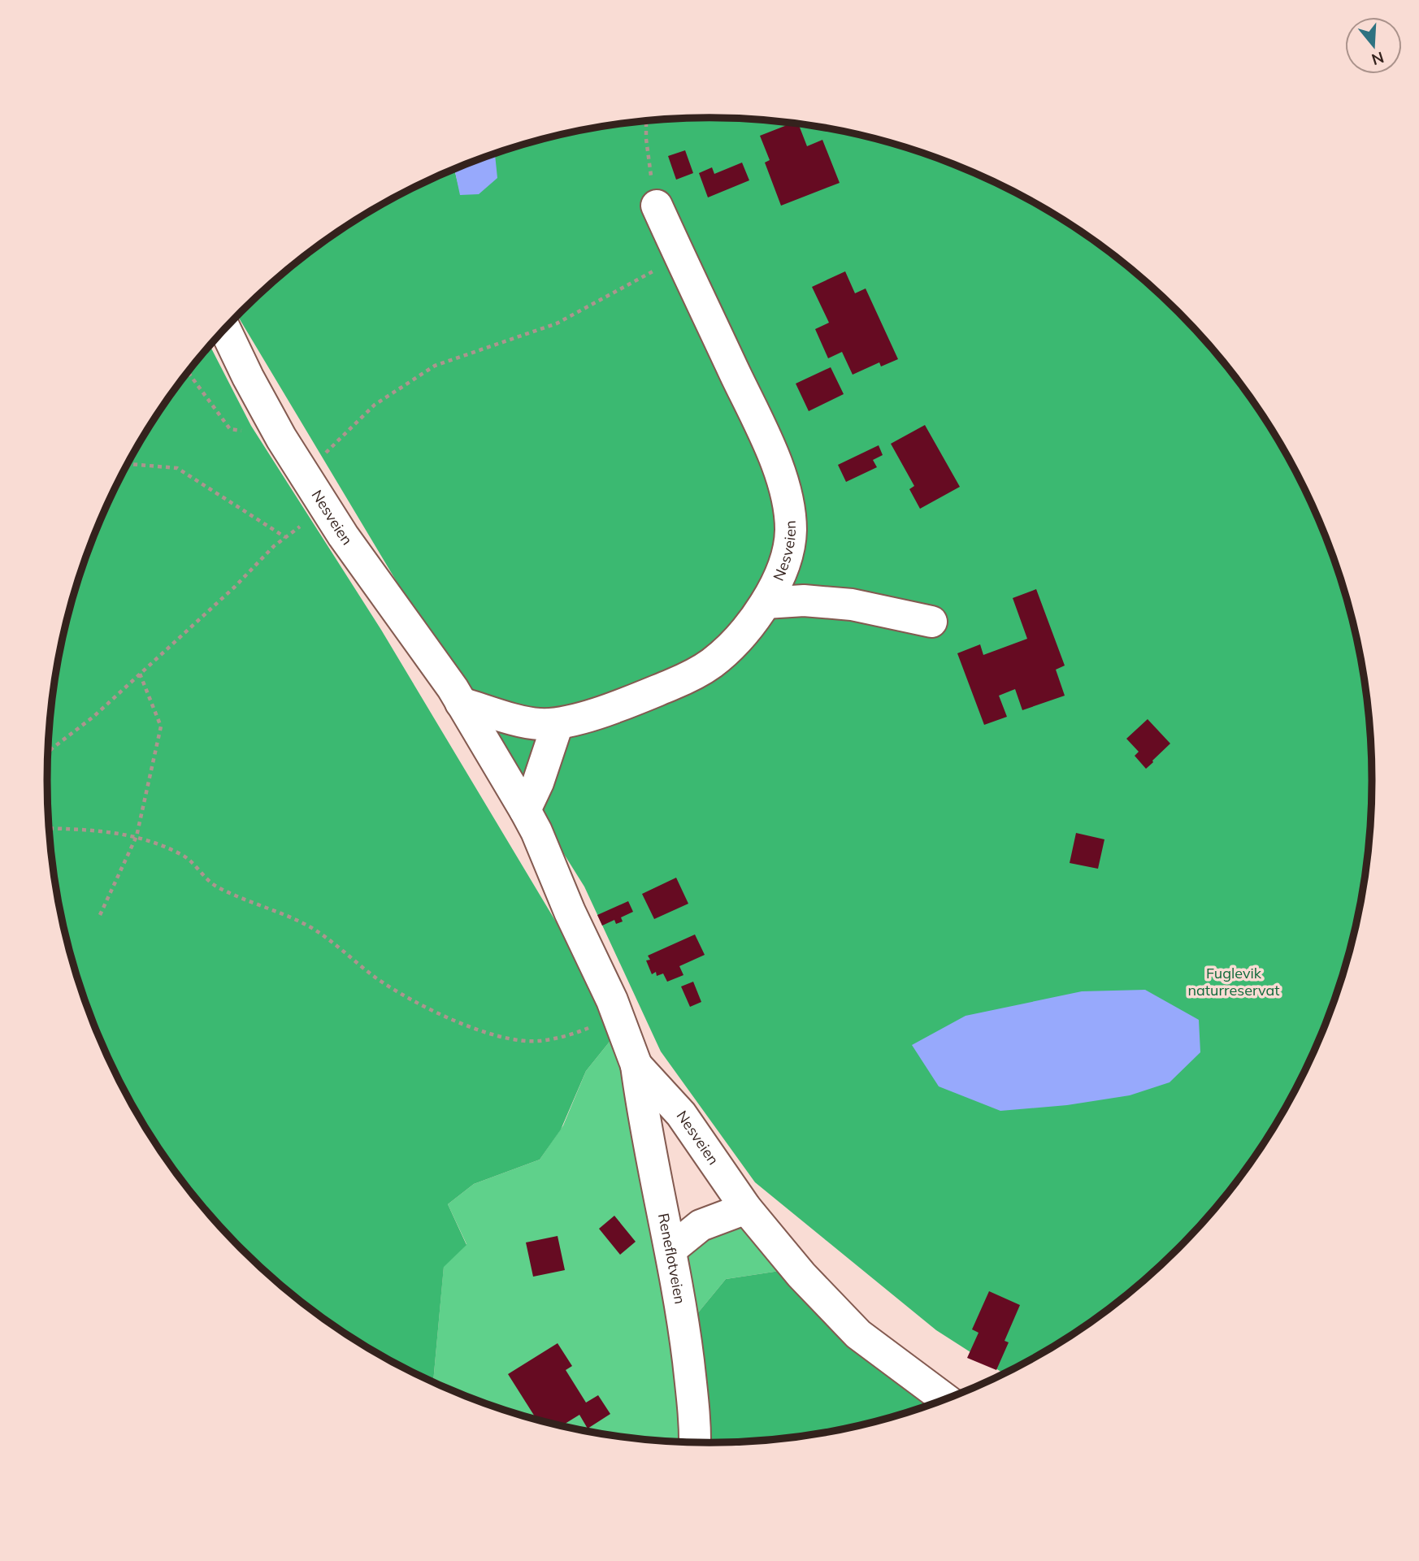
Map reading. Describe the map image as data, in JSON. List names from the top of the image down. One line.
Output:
{"streets":{"street":["Nesveien","Reneflotveien"]},"crossings":[["Nesveien","Reneflotveien"]],"parks":["Fuglevik naturreservat"],"north":"bottom"}
